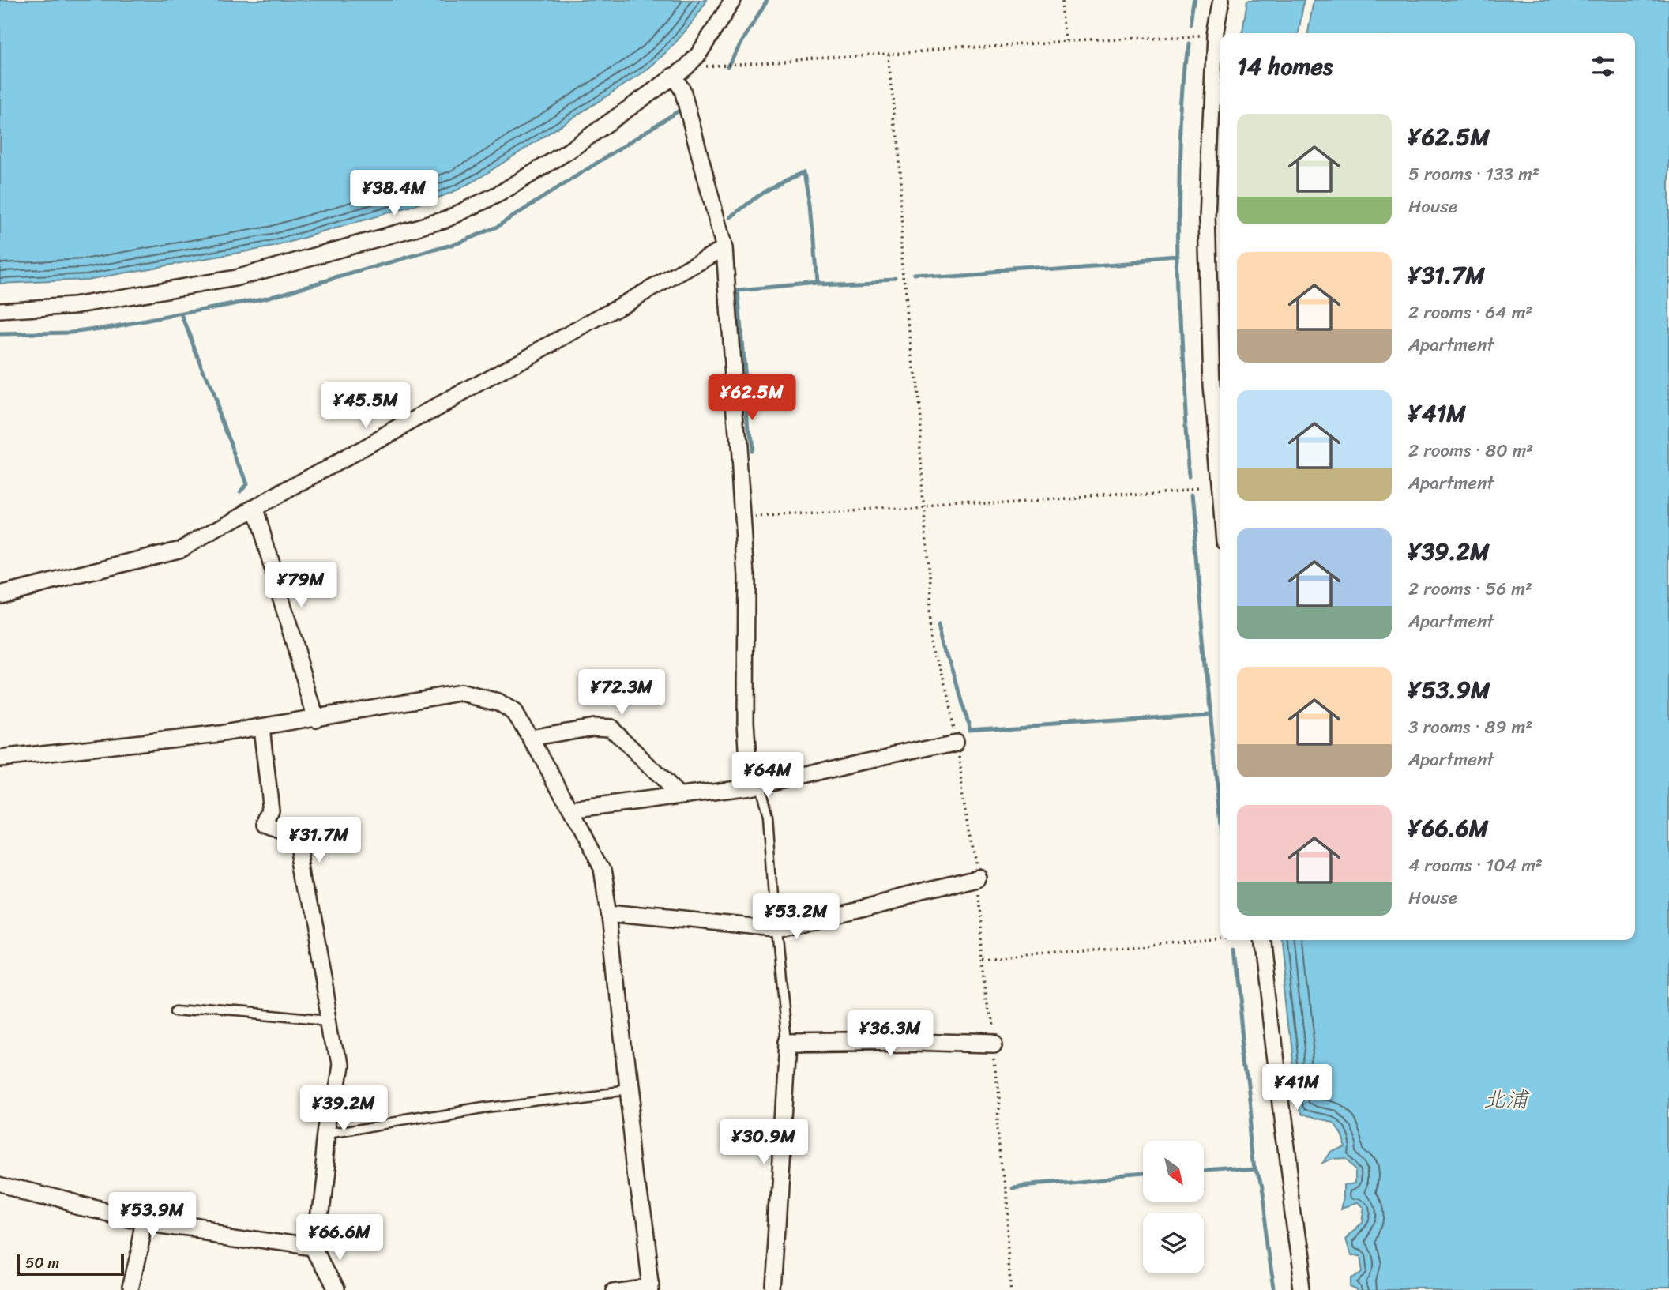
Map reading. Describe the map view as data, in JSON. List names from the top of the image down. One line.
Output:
{"water":["北浦"],"scale_bar":"50 m","north":"bottom right","page":{"heading":"14 homes","list":[{"name":"¥62.5M","note":"5 rooms · 133 m² · House"},{"name":"¥31.7M","note":"2 rooms · 64 m² · Apartment"},{"name":"¥41M","note":"2 rooms · 80 m² · Apartment"},{"name":"¥39.2M","note":"2 rooms · 56 m² · Apartment"},{"name":"¥53.9M","note":"3 rooms · 89 m² · Apartment"},{"name":"¥66.6M","note":"4 rooms · 104 m² · House"}],"price":["¥38.4M","¥62.5M","¥45.5M","¥79M","¥72.3M","¥64M","¥31.7M","¥53.2M","¥36.3M","¥41M","¥39.2M","¥30.9M","¥53.9M","¥66.6M"],"scale":"50 m"}}
